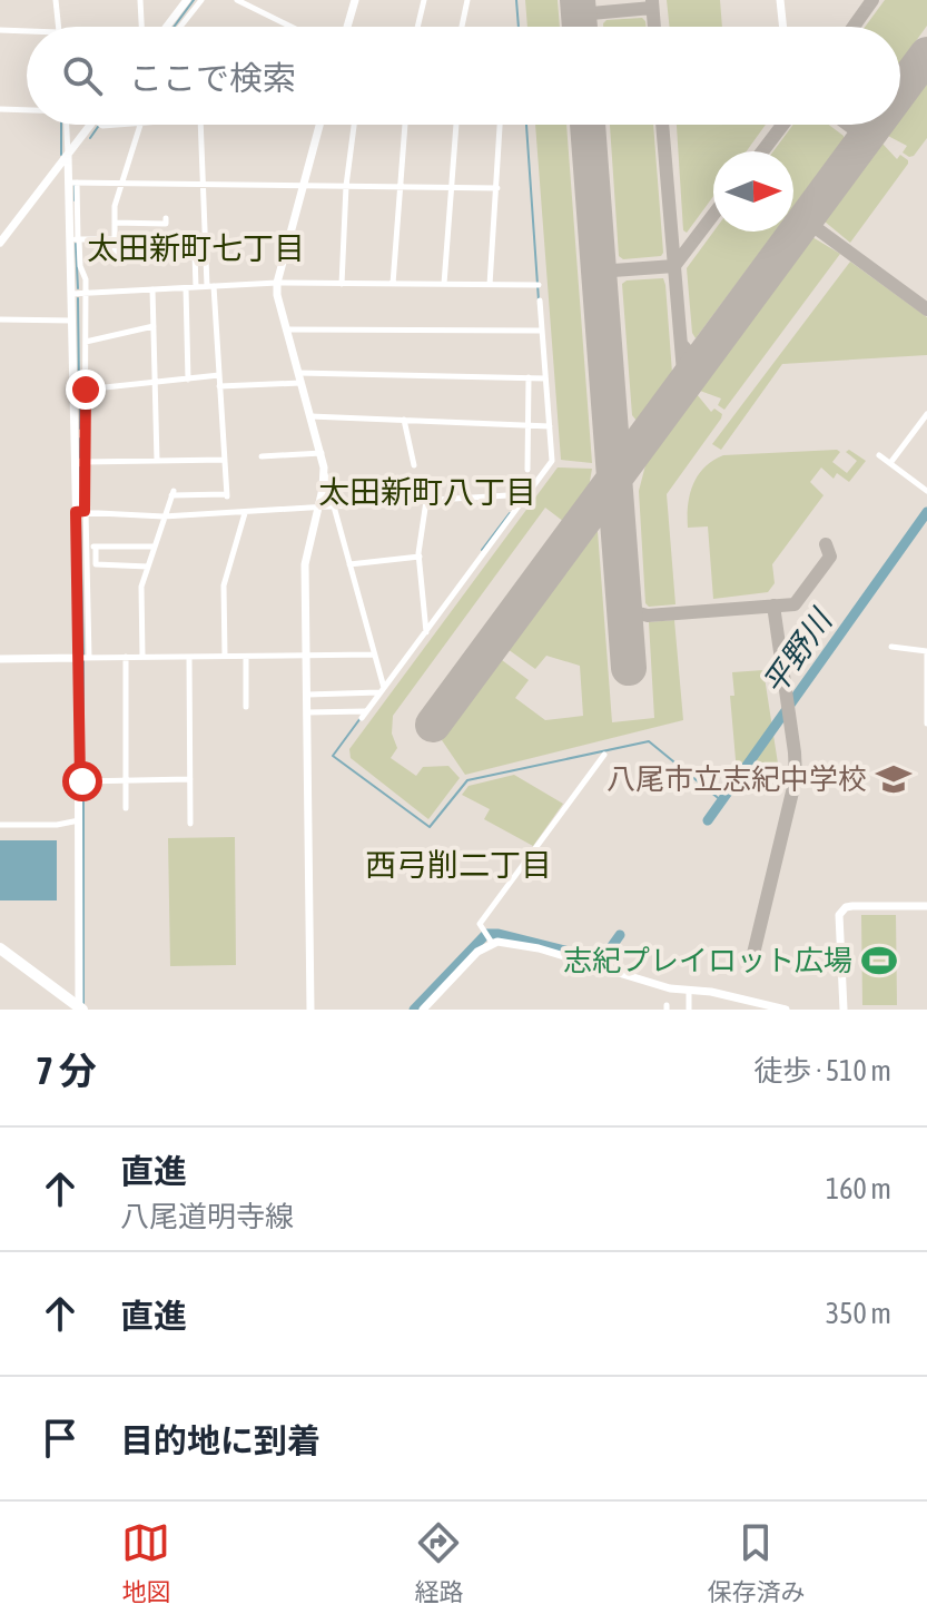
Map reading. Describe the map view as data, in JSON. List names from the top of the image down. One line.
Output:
{"districts":["太田新町七丁目","太田新町八丁目","西弓削二丁目"],"water":["平野川"],"places":{"school or university":["八尾市立志紀中学校"],"sports":["志紀プレイロット広場"]},"north":"right","page":{"search":"ここで検索","heading":["7 分","徒歩 · 510 m"],"list":[["直進","八尾道明寺線","160 m"],["直進","350 m"],"目的地に到着"],"nav":["地図","経路","保存済み"]}}
